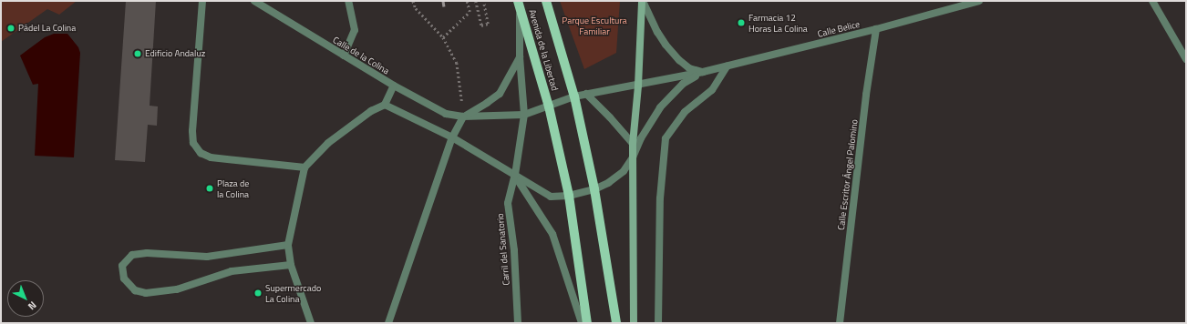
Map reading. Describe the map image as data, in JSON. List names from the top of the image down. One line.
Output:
{"streets":{"main road":["Avenida de la Libertad"],"street":["Calle Belice","Calle de la Colina","Calle Escritor Ángel Palomino","Carril del Sanatorio"]},"crossings":[["Calle Belice","Avenida de la Libertad"],["Calle Belice","Calle de la Colina"],["Calle Belice","Calle Escritor Ángel Palomino"],["Calle Belice","Carril del Sanatorio"],["Avenida de la Libertad","Calle de la Colina"],["Avenida de la Libertad","Carril del Sanatorio"],["Calle de la Colina","Carril del Sanatorio"]],"parks":["Parque Escultura Familiar"],"places":["Farmacia 12 Horas La Colina","Pádel La Colina","Edificio Andaluz","Plaza de la Colina","Supermercado La Colina"],"north":"bottom right"}
